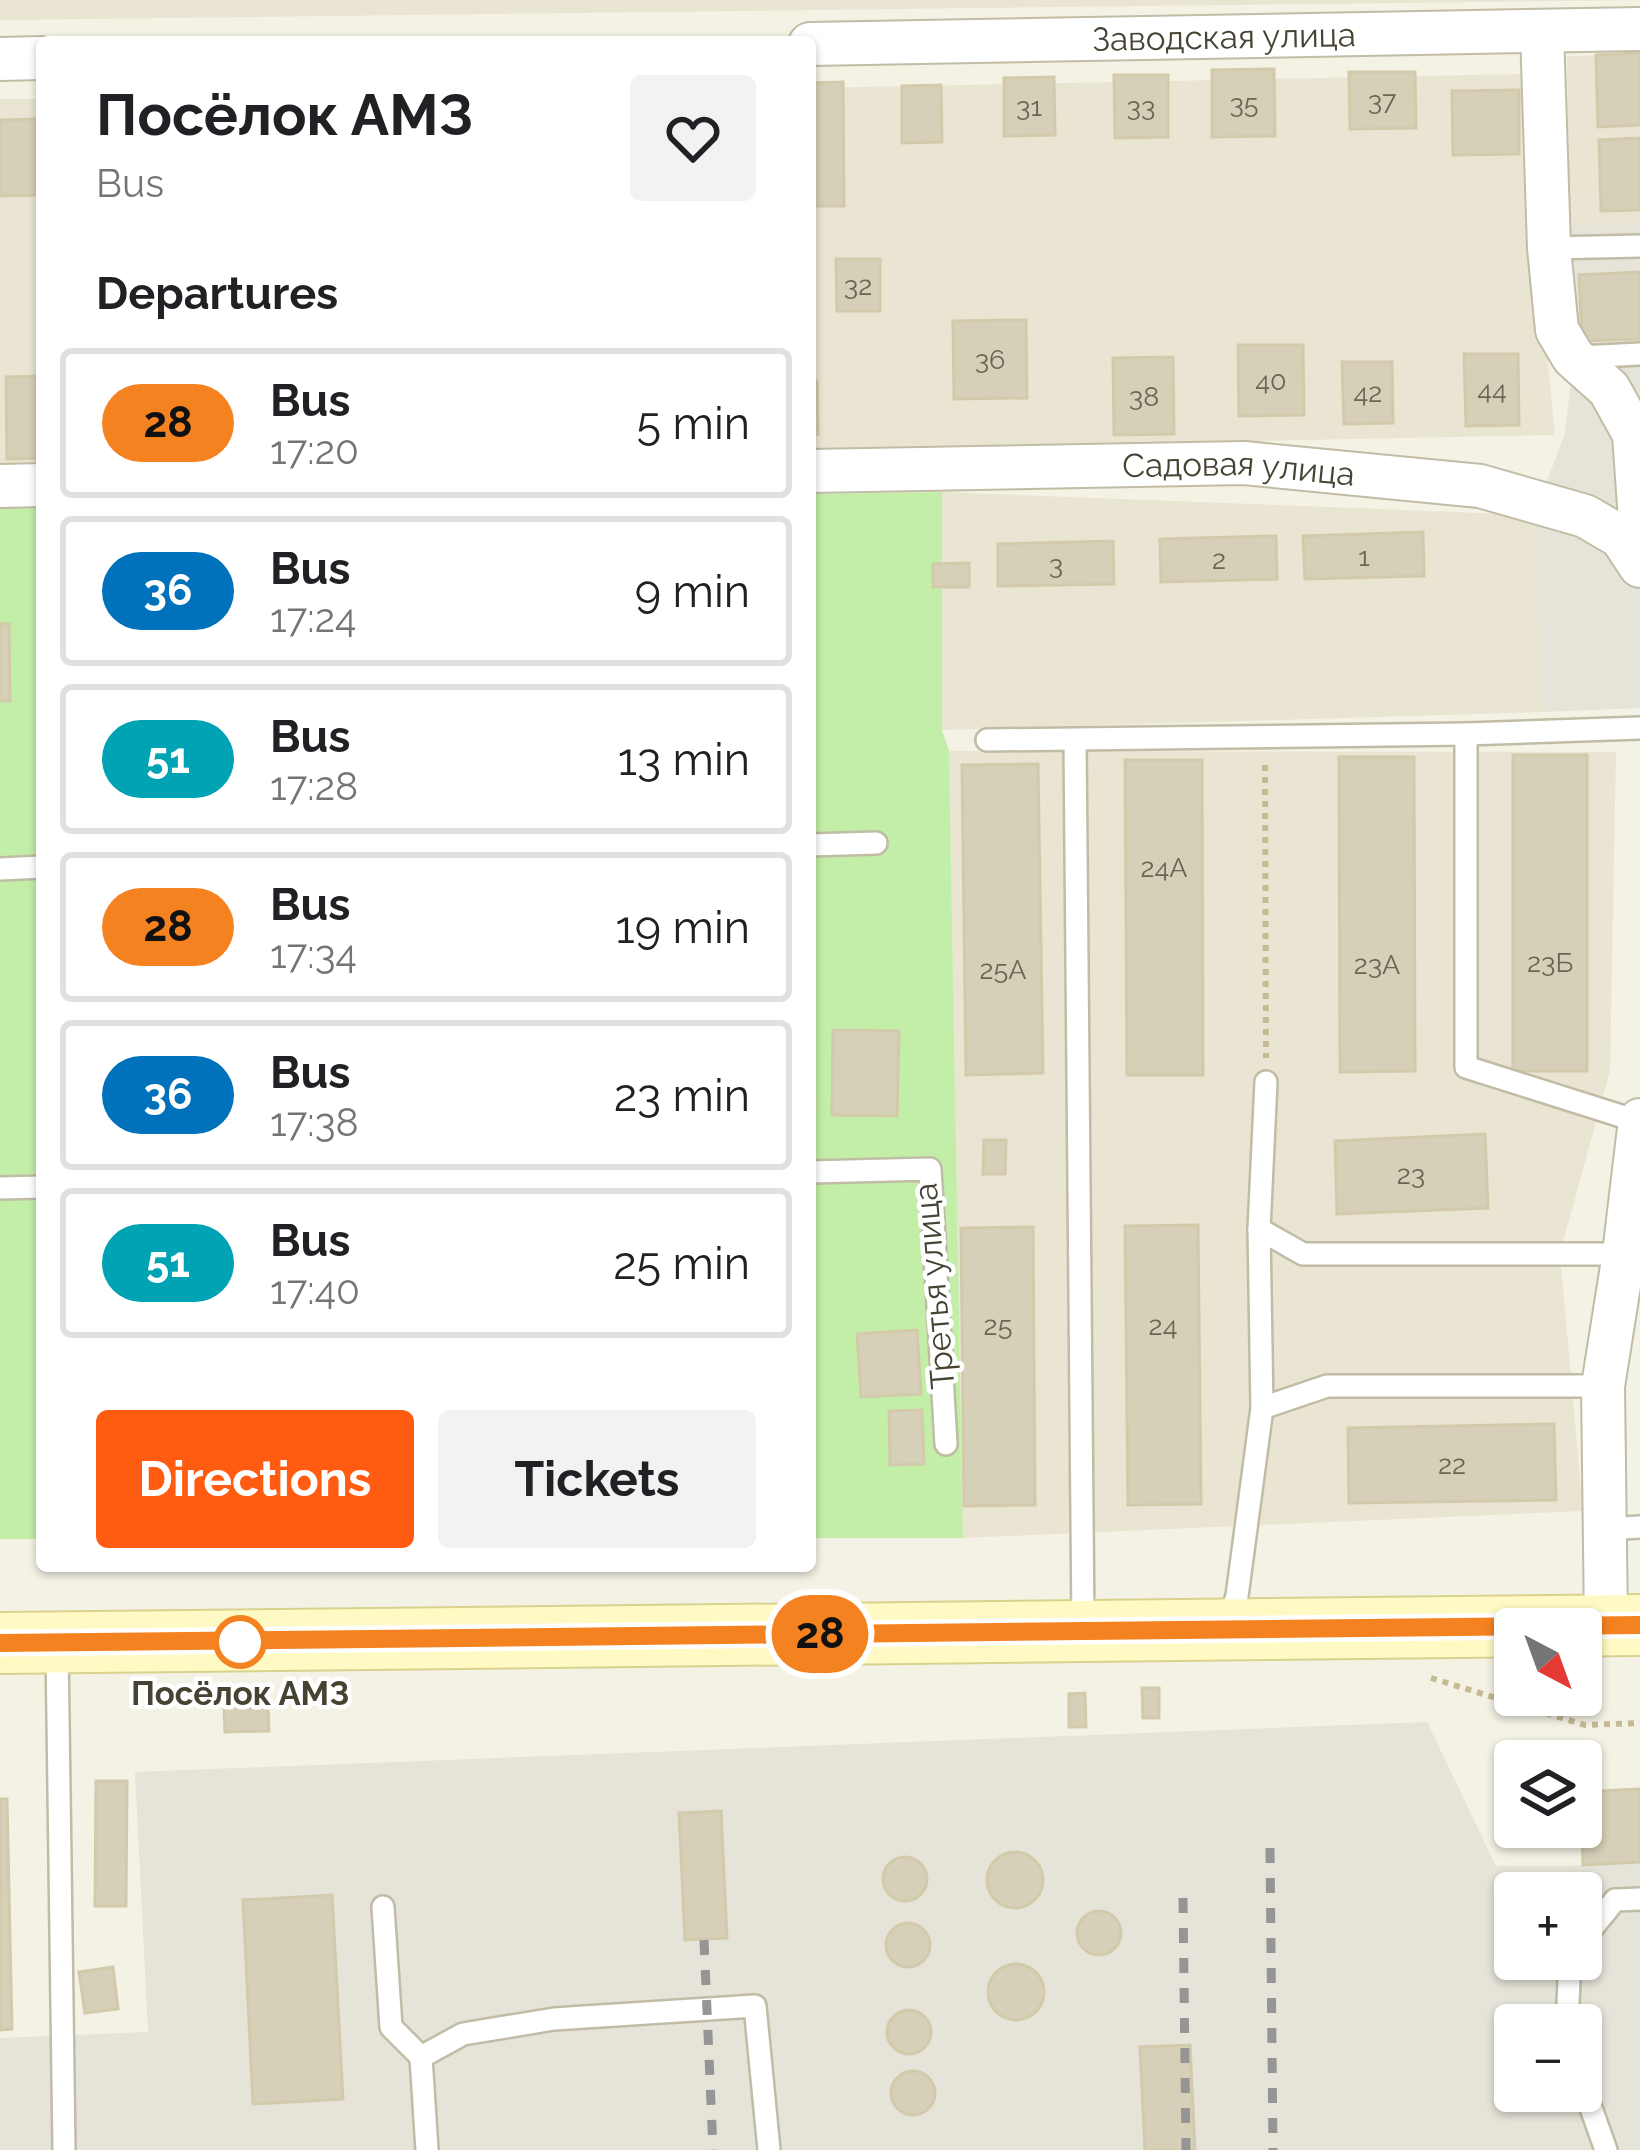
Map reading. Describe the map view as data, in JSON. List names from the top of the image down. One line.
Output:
{"streets":{"street":["Заводская улица","Садовая улица"],"lane":["Третья улица"]},"places":["Посёлок АМЗ"],"lines":["bus line 28"],"house_numbers":["37","35","31","33","32","36","40","44","42","38","1","2","3","24А","23Б","23А","25А","23","25","24","22"],"north":"bottom right","page":{"on_map":"28","heading":[["Посёлок АМЗ","Bus"],"Departures"],"list":[{"mark":"28","name":"Bus","note":"17:20","value":"5 min"},{"mark":"36","name":"Bus","note":"17:24","value":"9 min"},{"mark":"51","name":"Bus","note":"17:28","value":"13 min"},{"mark":"28","name":"Bus","note":"17:34","value":"19 min"},{"mark":"36","name":"Bus","note":"17:38","value":"23 min"},{"mark":"51","name":"Bus","note":"17:40","value":"25 min"}],"buttons":["Directions","Tickets"],"map_buttons":["+","−"]}}
